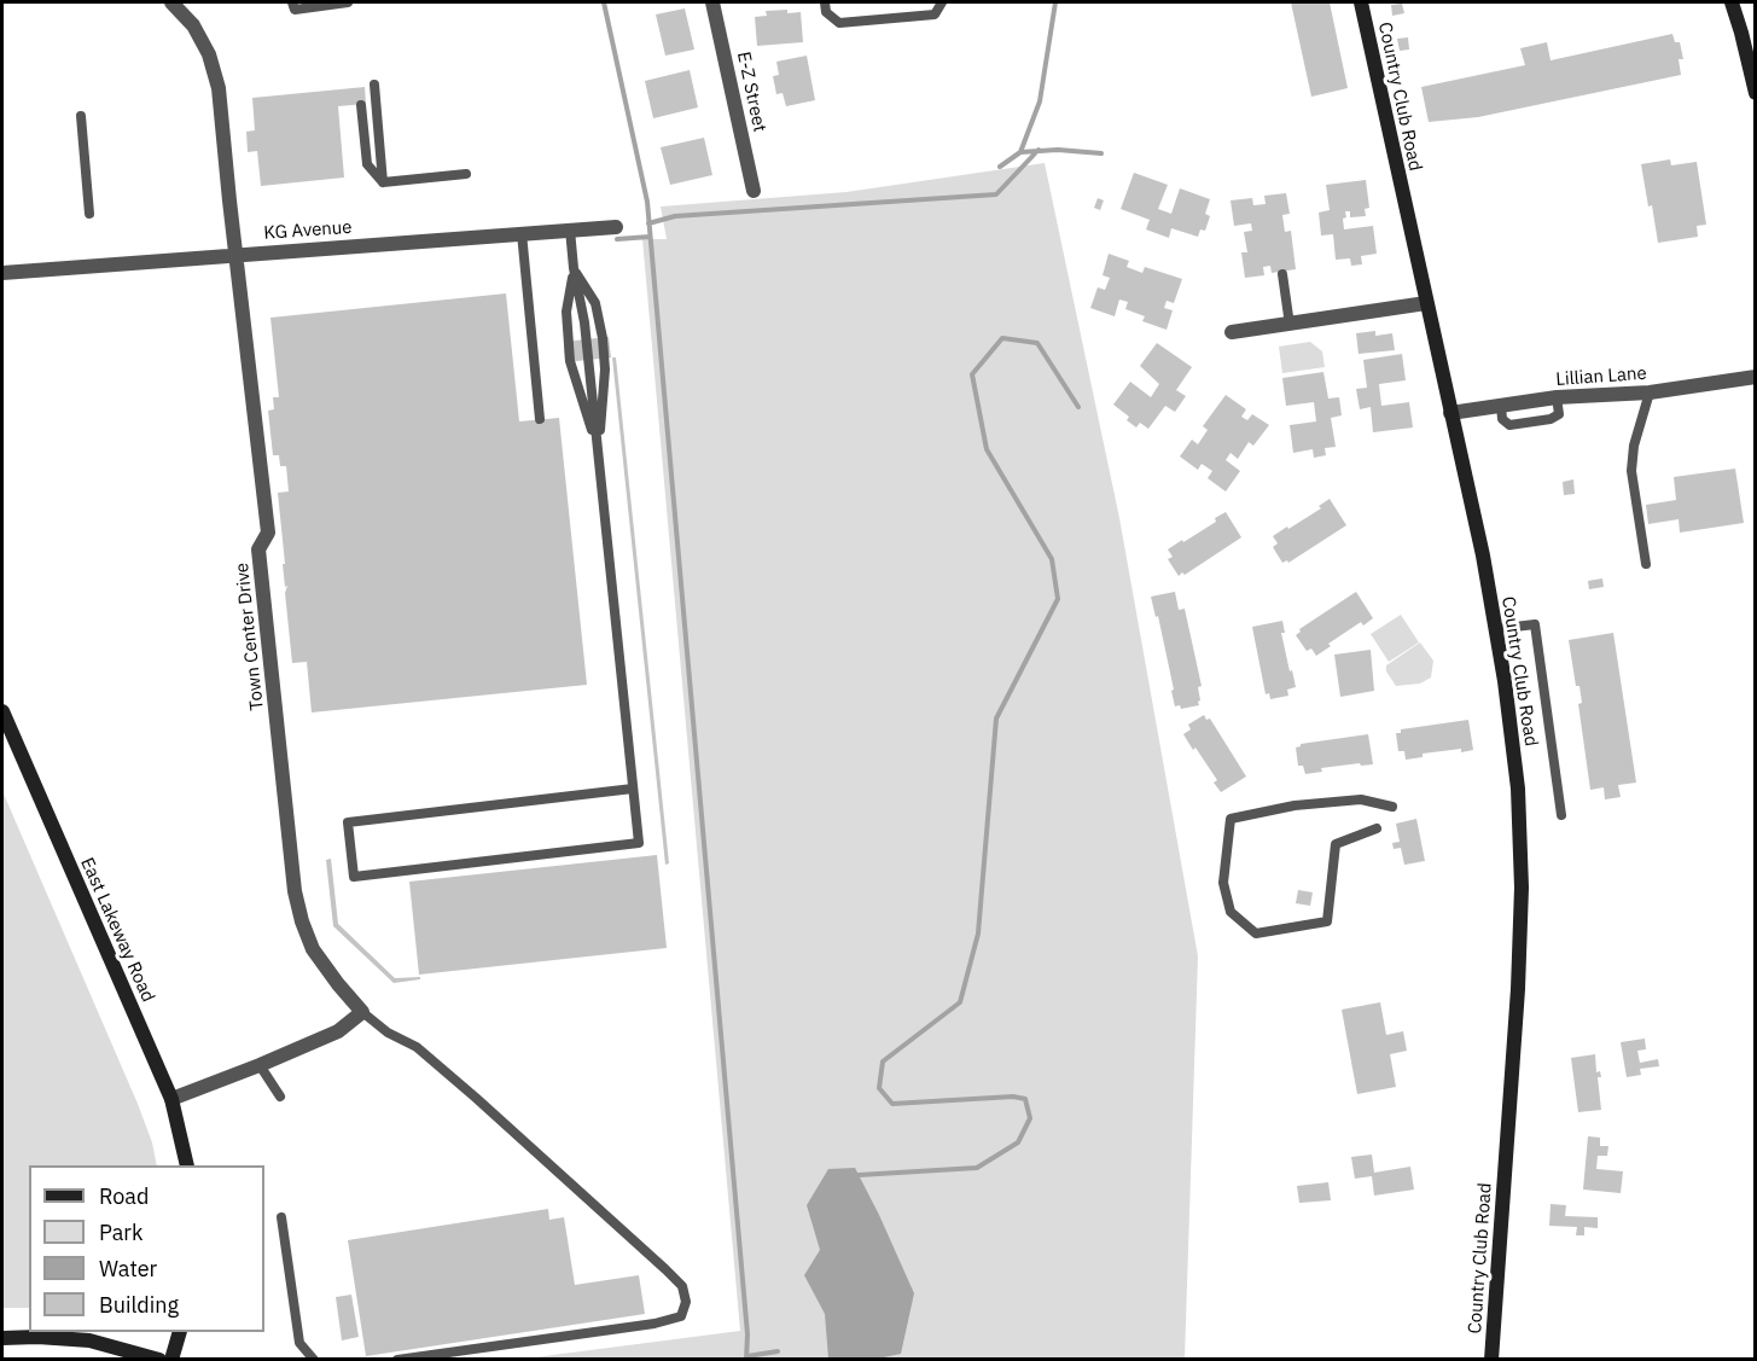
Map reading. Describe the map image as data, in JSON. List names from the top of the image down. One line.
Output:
{"streets":{"street":["E-Z Street","Country Club Road","KG Avenue","Lillian Lane","Town Center Drive","East Lakeway Road"]},"crossings":[["Country Club Road","Lillian Lane"],["KG Avenue","Town Center Drive"]],"legend":["Road","Park","Water","Building"]}
